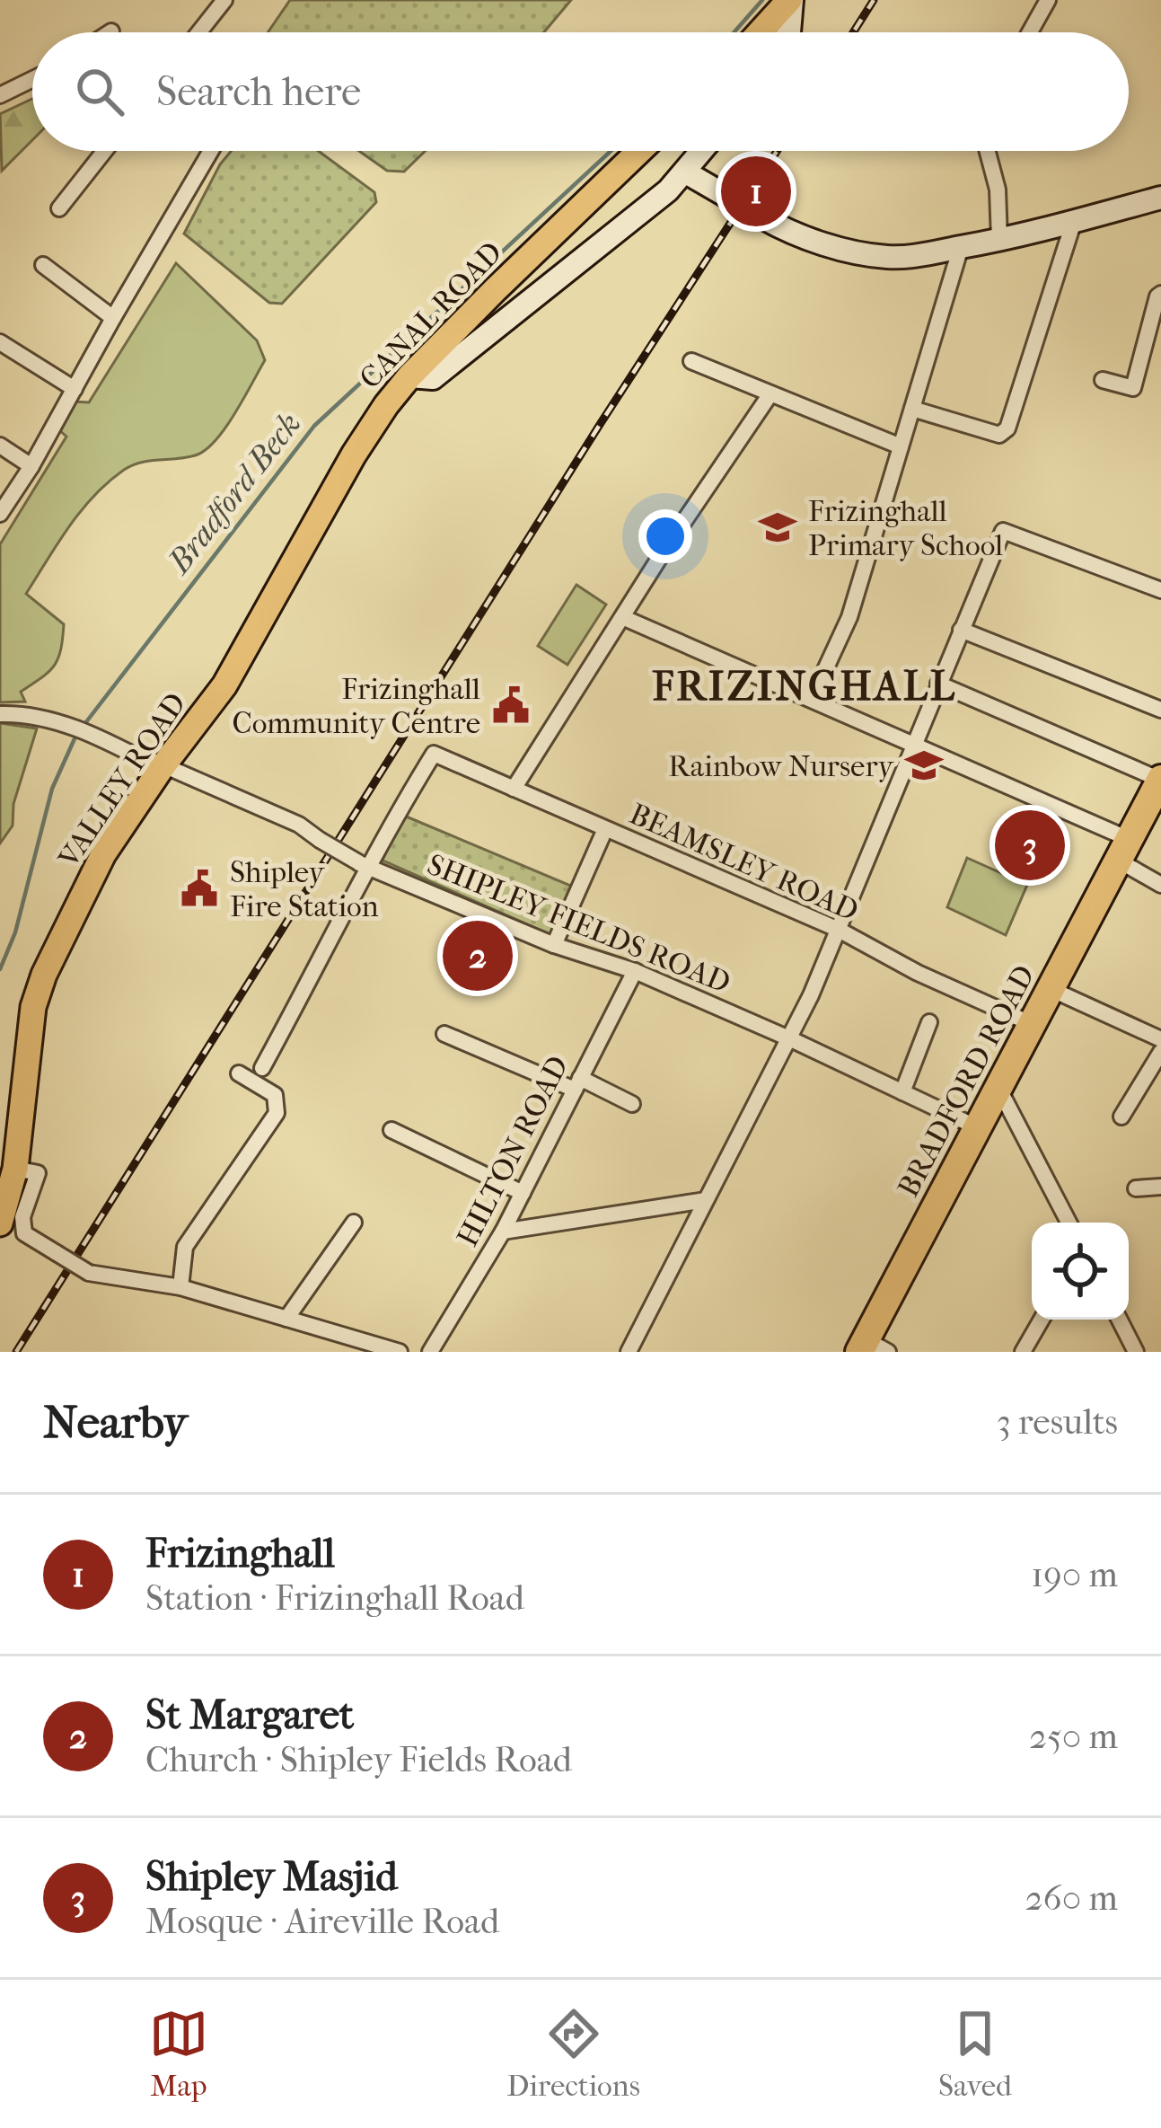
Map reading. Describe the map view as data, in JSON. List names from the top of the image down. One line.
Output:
{"streets":{"highway":["BRADFORD ROAD"],"main road":["CANAL ROAD","VALLEY ROAD"],"street":["BEAMSLEY ROAD","SHIPLEY FIELDS ROAD","HILTON ROAD"]},"crossings":[["CANAL ROAD","VALLEY ROAD"],["VALLEY ROAD","SHIPLEY FIELDS ROAD"],["BEAMSLEY ROAD","SHIPLEY FIELDS ROAD"],["BEAMSLEY ROAD","BRADFORD ROAD"],["SHIPLEY FIELDS ROAD","BRADFORD ROAD"],["SHIPLEY FIELDS ROAD","HILTON ROAD"]],"districts":["FRIZINGHALL"],"water":["Bradford Beck"],"places":{"school or university":["Frizinghall Primary School","Rainbow Nursery"],"public building":["Frizinghall Community Centre","Shipley Fire Station"]},"page":{"search":"Search here","pins":["1","3","2"],"heading":["Nearby","3 results"],"list":[{"mark":"1","name":"Frizinghall","note":"Station · Frizinghall Road","value":"190 m"},{"mark":"2","name":"St Margaret","note":"Church · Shipley Fields Road","value":"250 m"},{"mark":"3","name":"Shipley Masjid","note":"Mosque · Aireville Road","value":"260 m"}],"nav":["Map","Directions","Saved"]}}
